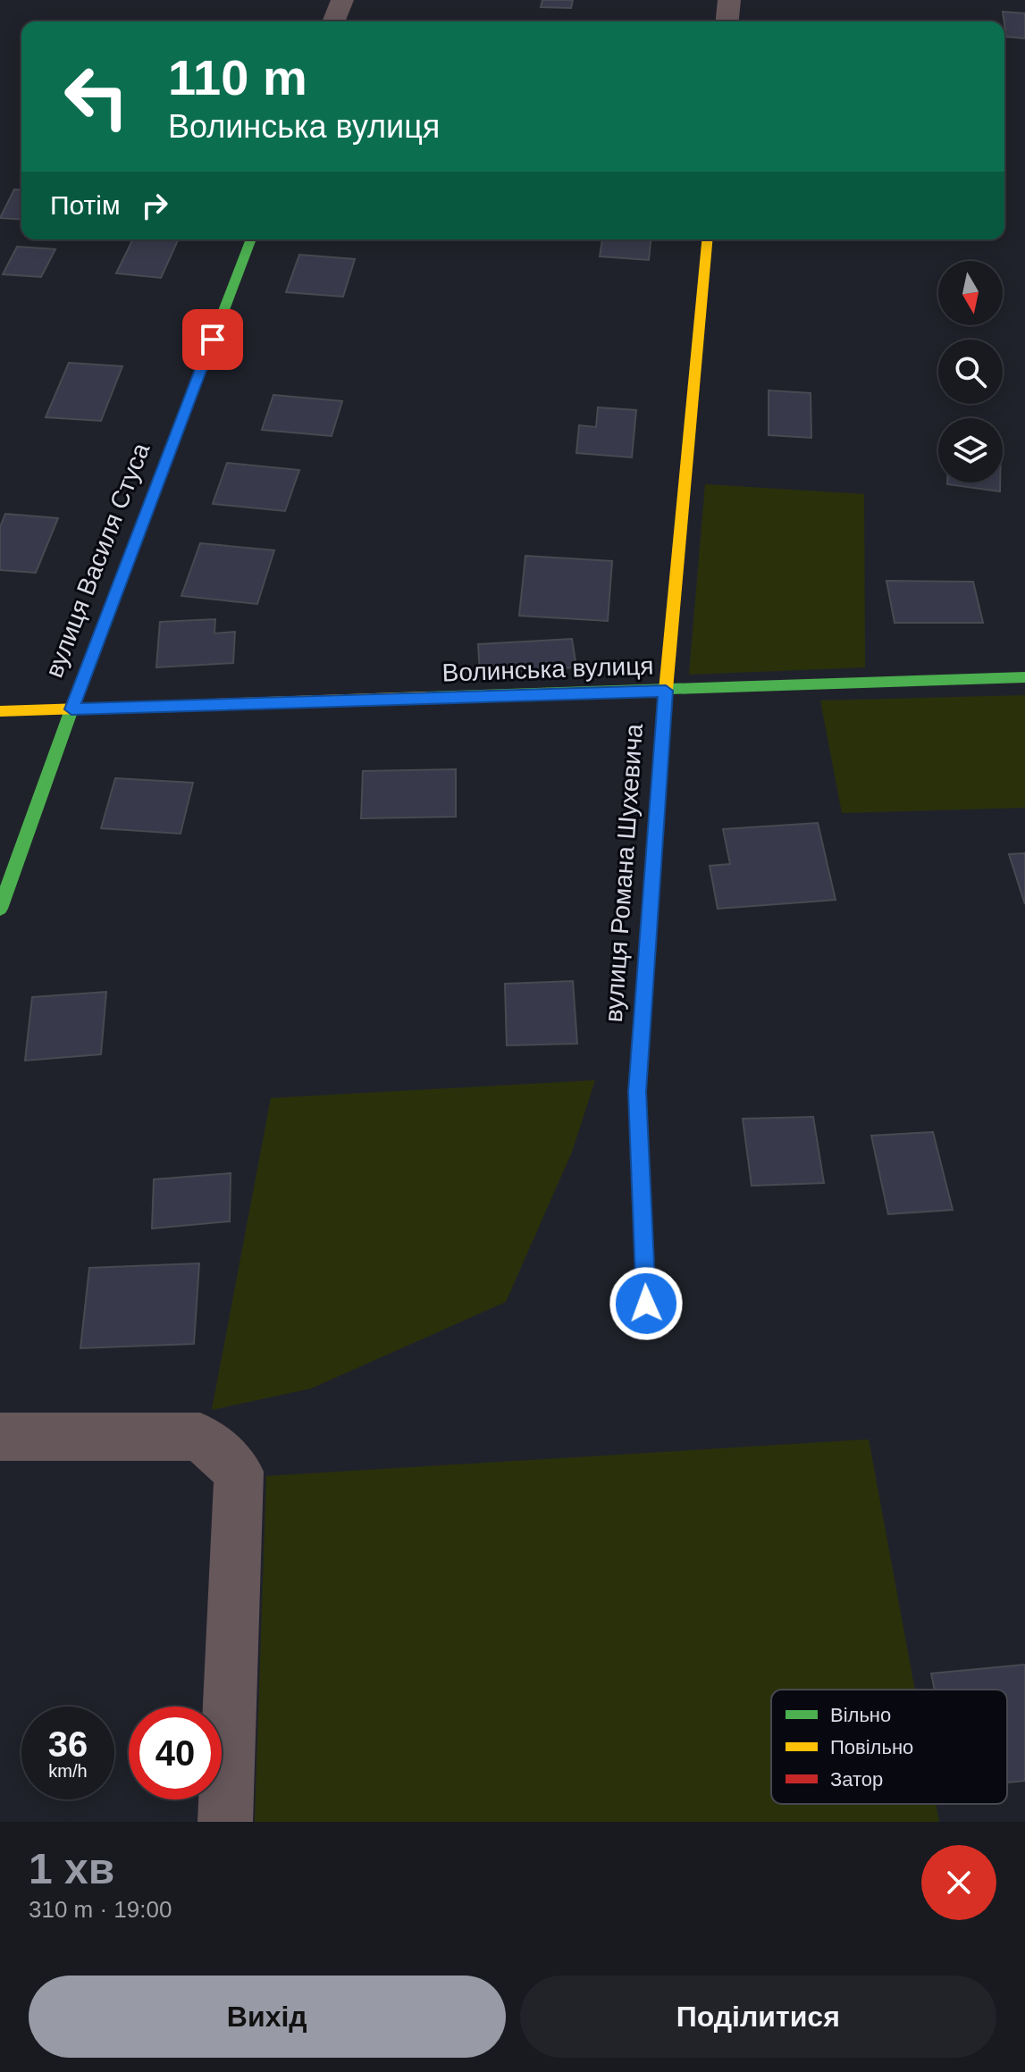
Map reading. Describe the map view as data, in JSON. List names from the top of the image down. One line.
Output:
{"streets":{"street":["вулиця Василя Стуса","Волинська вулиця","вулиця Романа Шухевича"]},"crossings":[["вулиця Василя Стуса","Волинська вулиця"],["Волинська вулиця","вулиця Романа Шухевича"]],"legend":["Вільно","Повільно","Затор"],"north":"bottom","page":{"turn":["110 m","Волинська вулиця"],"then":"Потім","speed":"36 km/h","limit":"40","heading":["1 хв","310 m · 19:00"],"buttons":["Вихід","Поділитися"]}}
